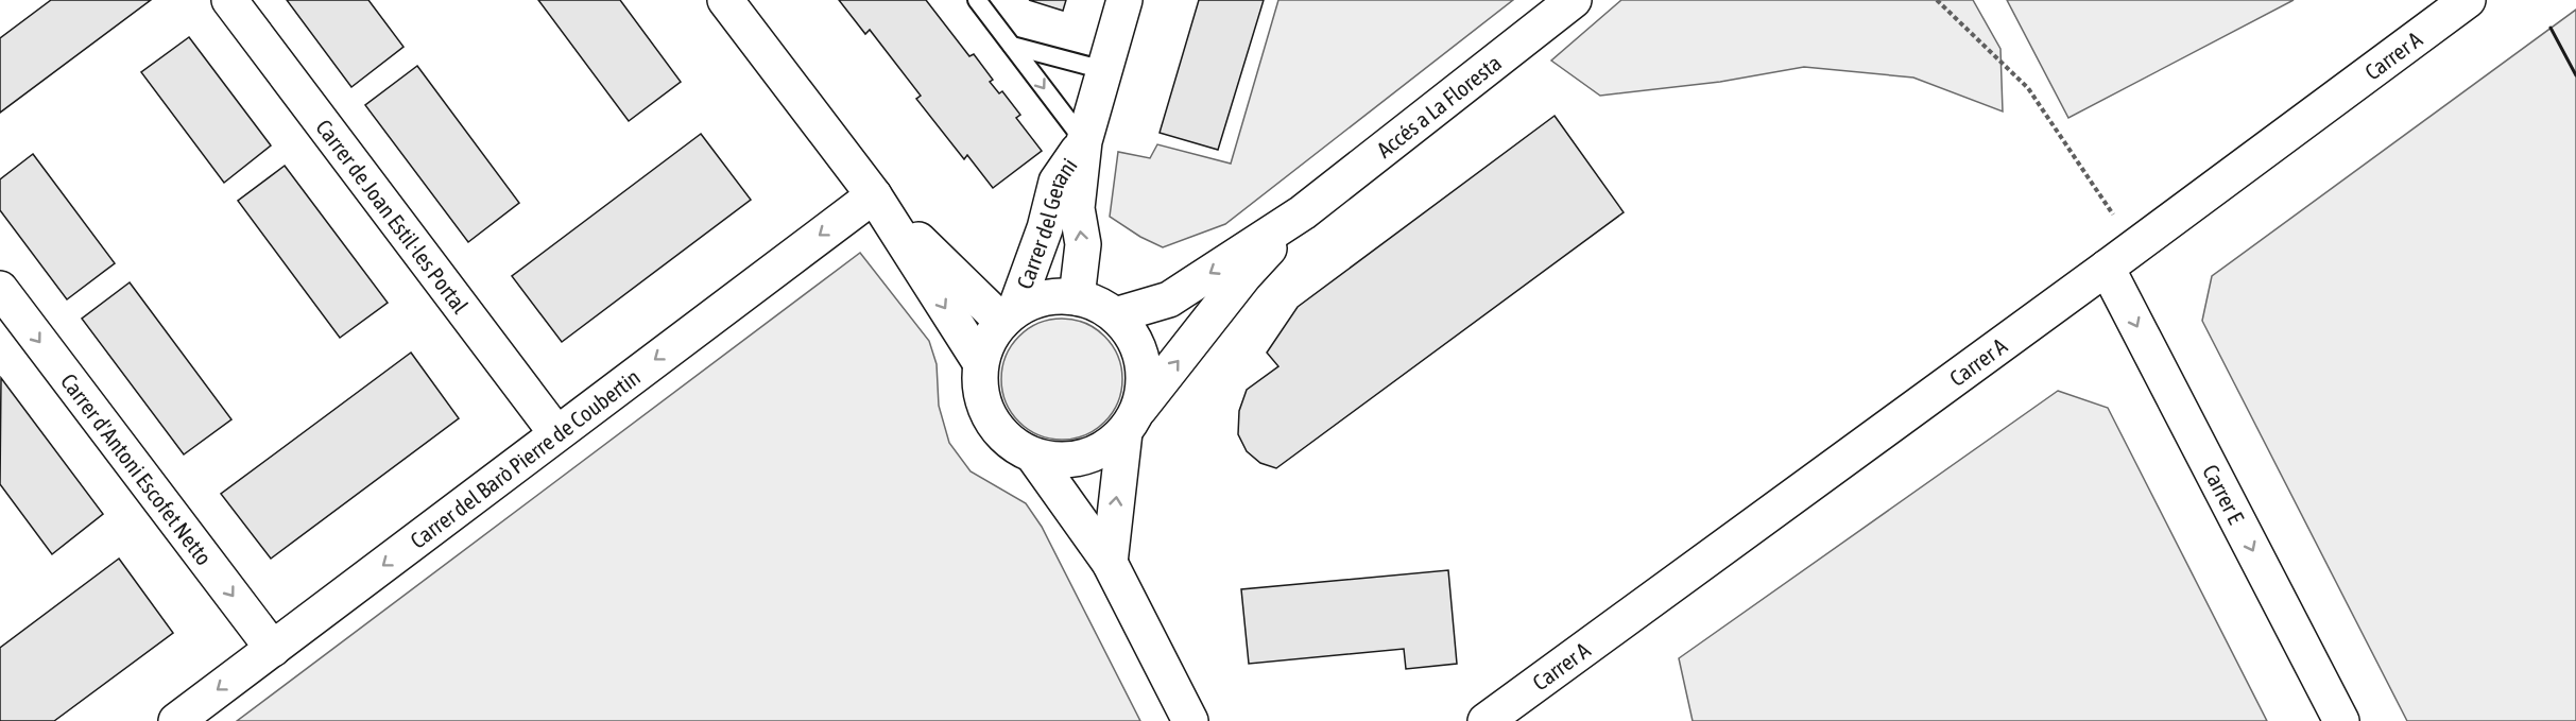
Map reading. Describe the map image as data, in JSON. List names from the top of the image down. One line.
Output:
{"streets":{"street":["Carrer A","Accés a La Floresta","Carrer de Joan Estil·les Portal","Carrer del Gerani","Carrer del Barò Pierre de Coubertin","Carrer d'Antoni Escofet Netto","Carrer E"]},"crossings":[["Carrer A","Carrer E"],["Accés a La Floresta","Carrer del Gerani"],["Carrer de Joan Estil·les Portal","Carrer del Barò Pierre de Coubertin"],["Carrer del Barò Pierre de Coubertin","Carrer d'Antoni Escofet Netto"]],"one_way":["Carrer del Barò Pierre de Coubertin","Carrer d'Antoni Escofet Netto","Carrer E"]}
